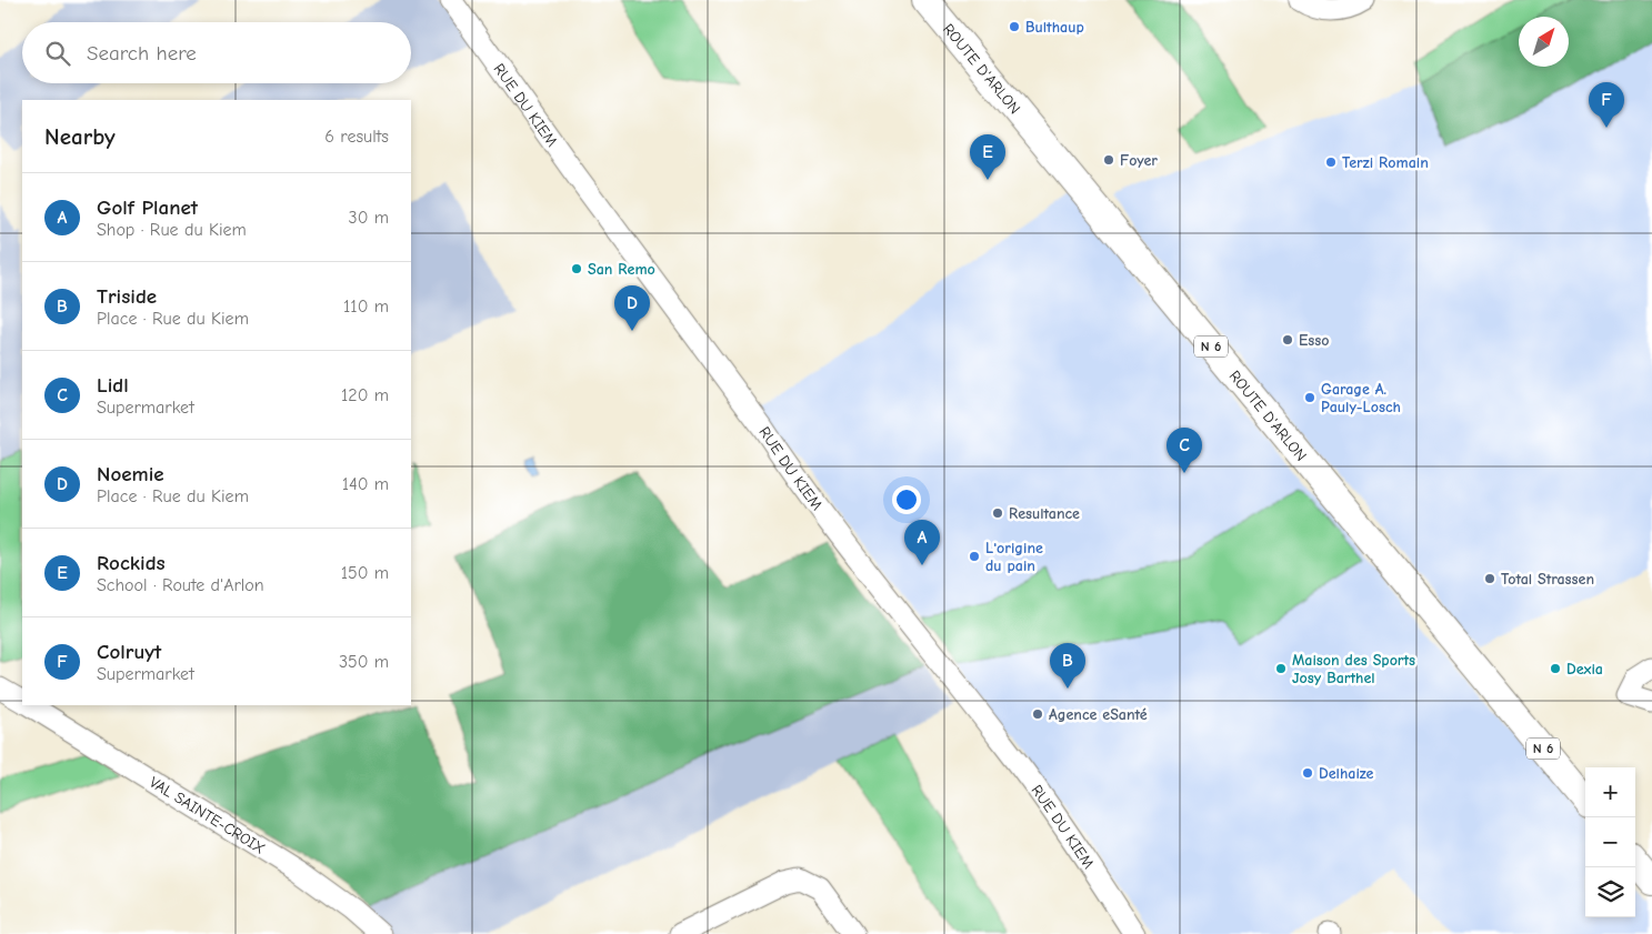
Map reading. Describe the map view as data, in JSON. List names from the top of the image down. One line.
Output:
{"streets":{"main road":["ROUTE D'ARLON","N 6"],"street":["RUE DU KIEM","VAL SAINTE-CROIX"]},"places":["Bulthaup","Foyer","Terzi Romain","San Remo","Esso","Garage A. Pauly-Losch","Resultance","L'origine du pain","Total Strassen","Maison des Sports Josy Barthel","Dexia","Agence eSanté","Delhaize"],"north":"top right","page":{"search":"Search here","pins":["F","E","D","C","A","B"],"heading":["Nearby","6 results"],"list":[{"mark":"A","name":"Golf Planet","note":"Shop · Rue du Kiem","value":"30 m"},{"mark":"B","name":"Triside","note":"Place · Rue du Kiem","value":"110 m"},{"mark":"C","name":"Lidl","note":"Supermarket","value":"120 m"},{"mark":"D","name":"Noemie","note":"Place · Rue du Kiem","value":"140 m"},{"mark":"E","name":"Rockids","note":"School · Route d'Arlon","value":"150 m"},{"mark":"F","name":"Colruyt","note":"Supermarket","value":"350 m"}],"map_buttons":["+","−"]}}
